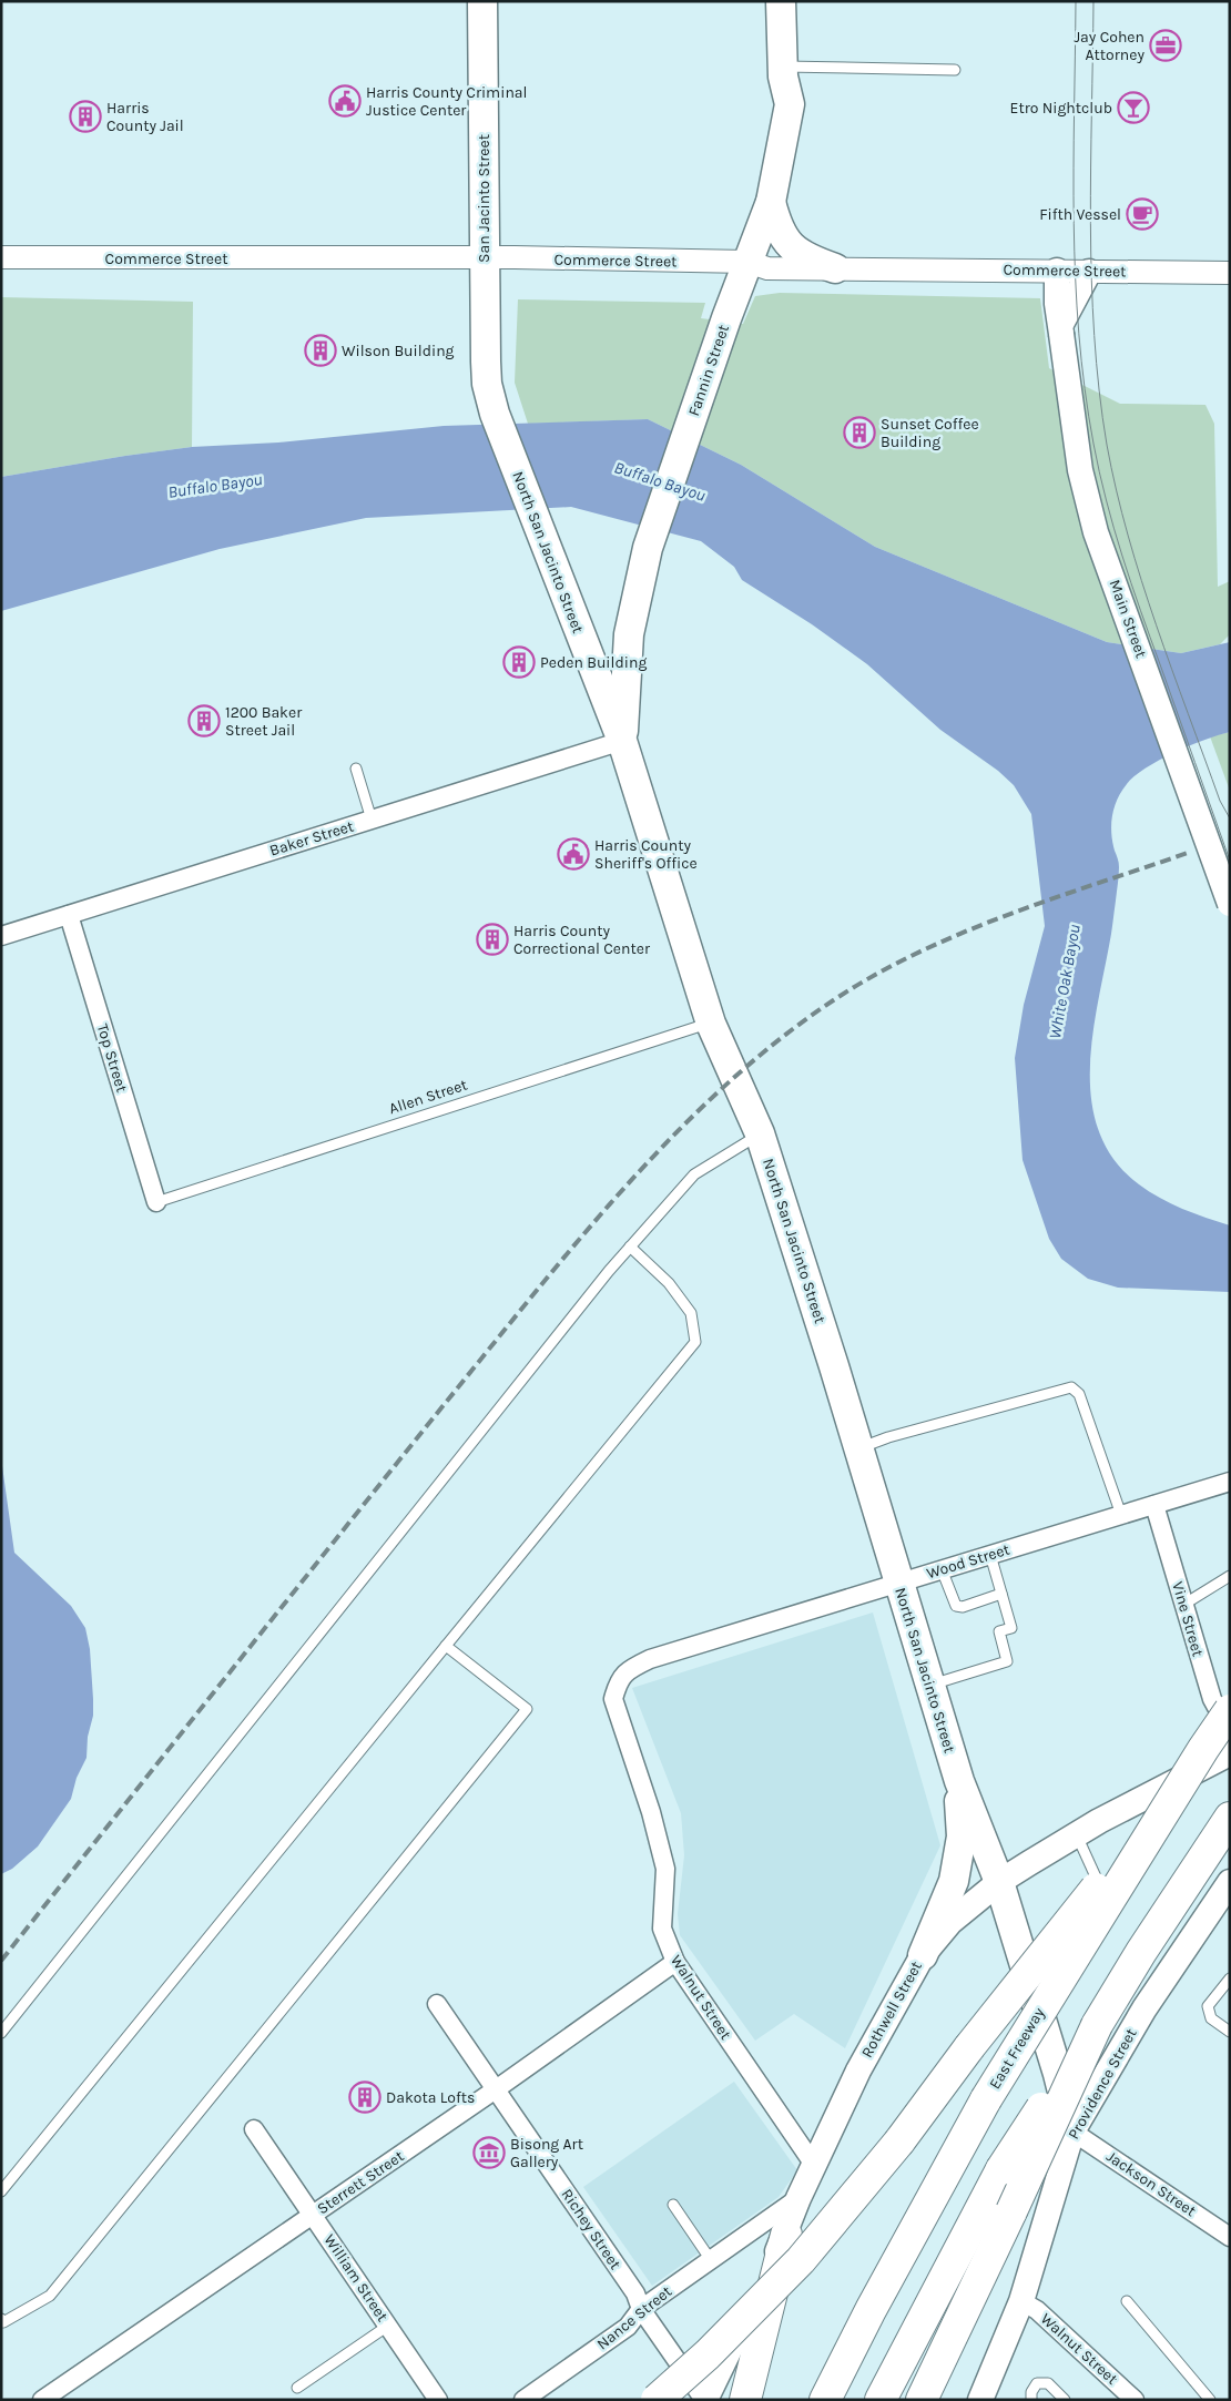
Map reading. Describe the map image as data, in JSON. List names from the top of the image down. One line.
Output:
{"streets":{"highway":["East Freeway"],"main road":["San Jacinto Street","Fannin Street","North San Jacinto Street","Main Street","Rothwell Street","Providence Street"],"street":["Commerce Street","Baker Street","Top Street","Wood Street","Vine Street","Walnut Street","Sterrett Street","Jackson Street","Richey Street","William Street","Nance Street"],"lane":["Allen Street"]},"crossings":[["San Jacinto Street","Commerce Street"],["San Jacinto Street","North San Jacinto Street"],["Commerce Street","Fannin Street"],["Commerce Street","Main Street"],["Fannin Street","North San Jacinto Street"],["Fannin Street","Baker Street"],["North San Jacinto Street","Baker Street"],["North San Jacinto Street","Allen Street"],["North San Jacinto Street","Wood Street"],["North San Jacinto Street","Rothwell Street"],["Baker Street","Top Street"],["Top Street","Allen Street"],["Wood Street","Vine Street"],["Wood Street","Walnut Street"],["Walnut Street","Rothwell Street"],["Walnut Street","Providence Street"],["Walnut Street","Sterrett Street"],["Rothwell Street","East Freeway"],["Rothwell Street","Richey Street"],["Rothwell Street","Nance Street"],["Providence Street","Jackson Street"],["Sterrett Street","Richey Street"],["Sterrett Street","William Street"],["Richey Street","Nance Street"]],"water":["Buffalo Bayou","White Oak Bayou"],"places":{"office":["Jay Cohen Attorney"],"public building":["Harris County Criminal Justice Center","Harris County Sheriff's Office"],"bar":["Etro Nightclub"],"building":["Harris County Jail","Wilson Building","Sunset Coffee Building","Peden Building","1200 Baker Street Jail","Harris County Correctional Center","Dakota Lofts"],"cafe":["Fifth Vessel"],"museum":["Bisong Art Gallery"]}}
